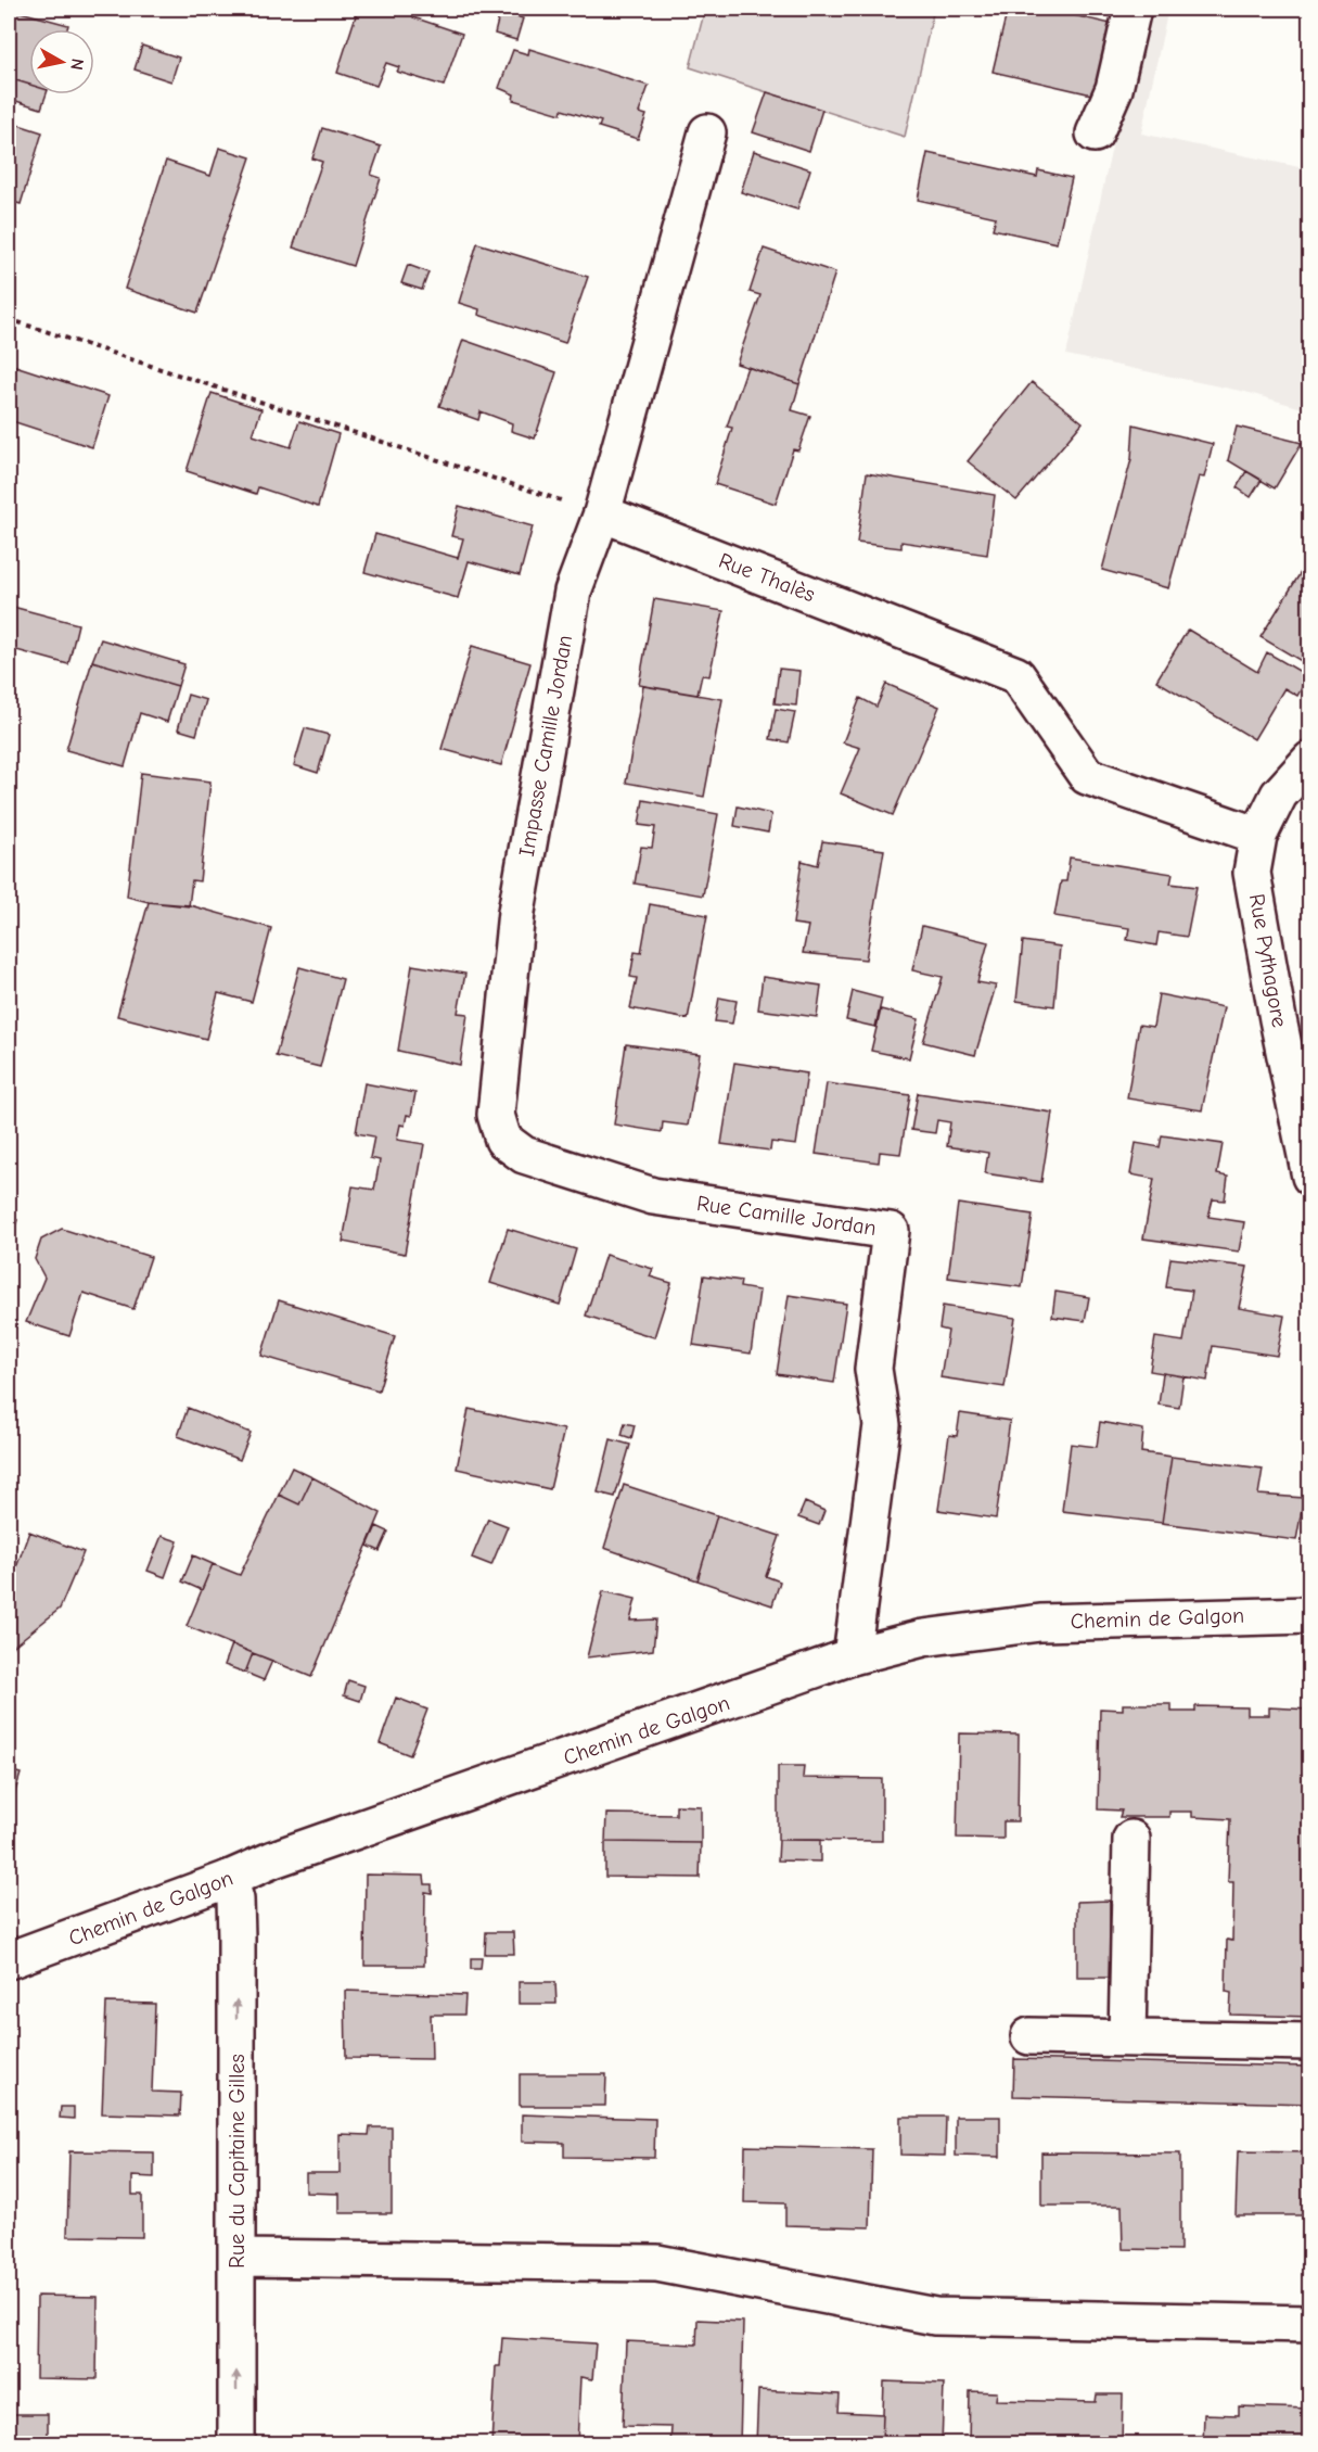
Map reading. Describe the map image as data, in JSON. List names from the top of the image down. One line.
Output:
{"streets":{"street":["Rue Thalès","Impasse Camille Jordan","Rue Pythagore","Rue Camille Jordan","Chemin de Galgon","Rue du Capitaine Gilles"]},"crossings":[["Rue Thalès","Impasse Camille Jordan"],["Rue Thalès","Rue Pythagore"],["Impasse Camille Jordan","Rue Camille Jordan"],["Rue Camille Jordan","Chemin de Galgon"],["Chemin de Galgon","Rue du Capitaine Gilles"]],"one_way":["Rue du Capitaine Gilles"],"north":"right"}
